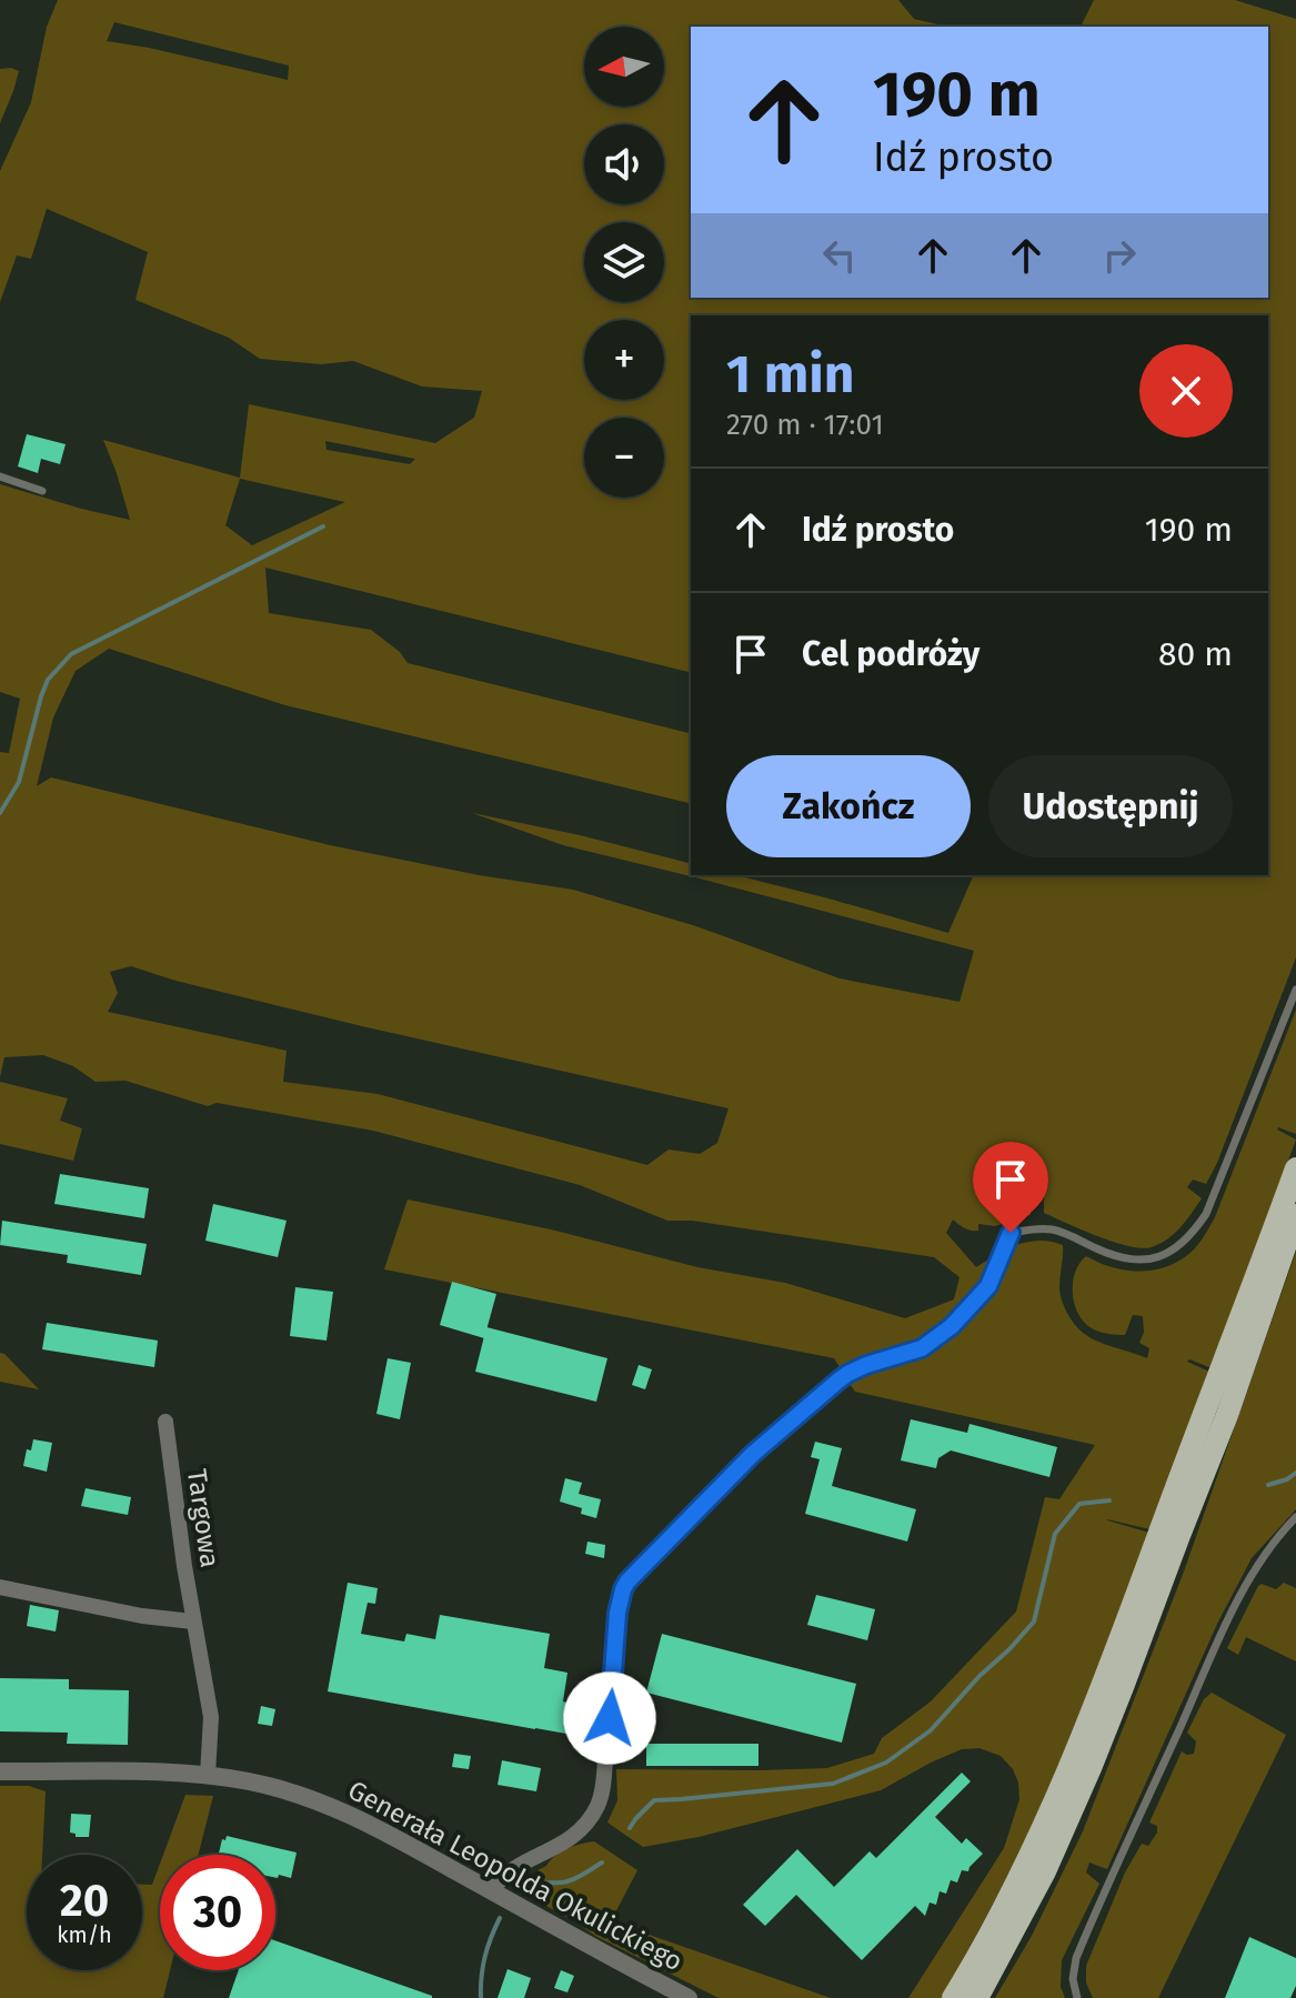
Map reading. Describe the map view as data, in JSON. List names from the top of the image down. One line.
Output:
{"streets":{"street":["Targowa","Generała Leopolda Okulickiego"]},"crossings":[["Targowa","Generała Leopolda Okulickiego"]],"north":"left","page":{"map_buttons":["+","−"],"turn":["190 m","Idź prosto"],"heading":["1 min","270 m · 17:01"],"list":[{"name":"Idź prosto","value":"190 m"},{"name":"Cel podróży","value":"80 m"}],"buttons":["Zakończ","Udostępnij"],"speed":"20 km/h","limit":"30"}}
